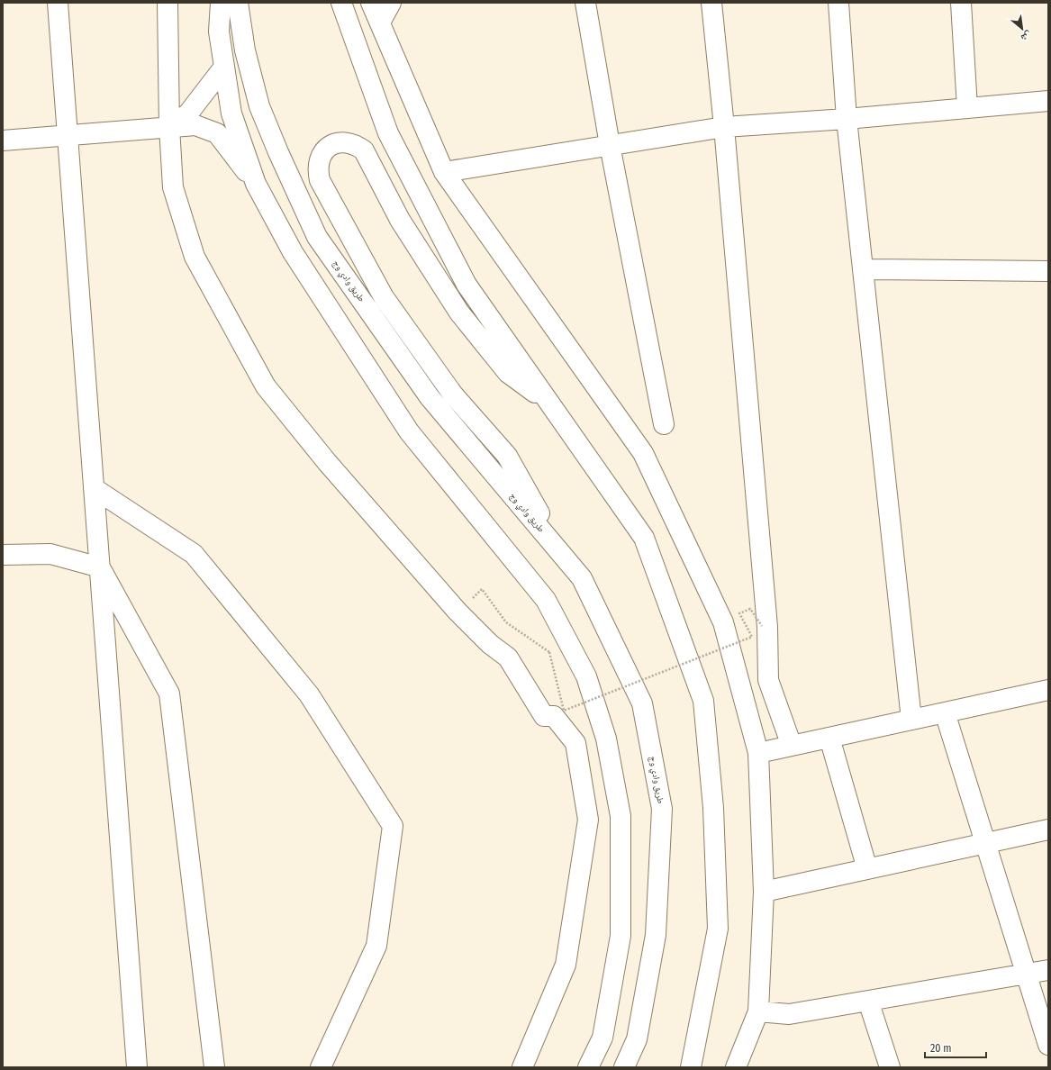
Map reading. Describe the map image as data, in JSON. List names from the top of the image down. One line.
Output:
{"streets":{"street":["طريق وادي وج"]},"scale_bar":"20 m","north":"bottom right"}
